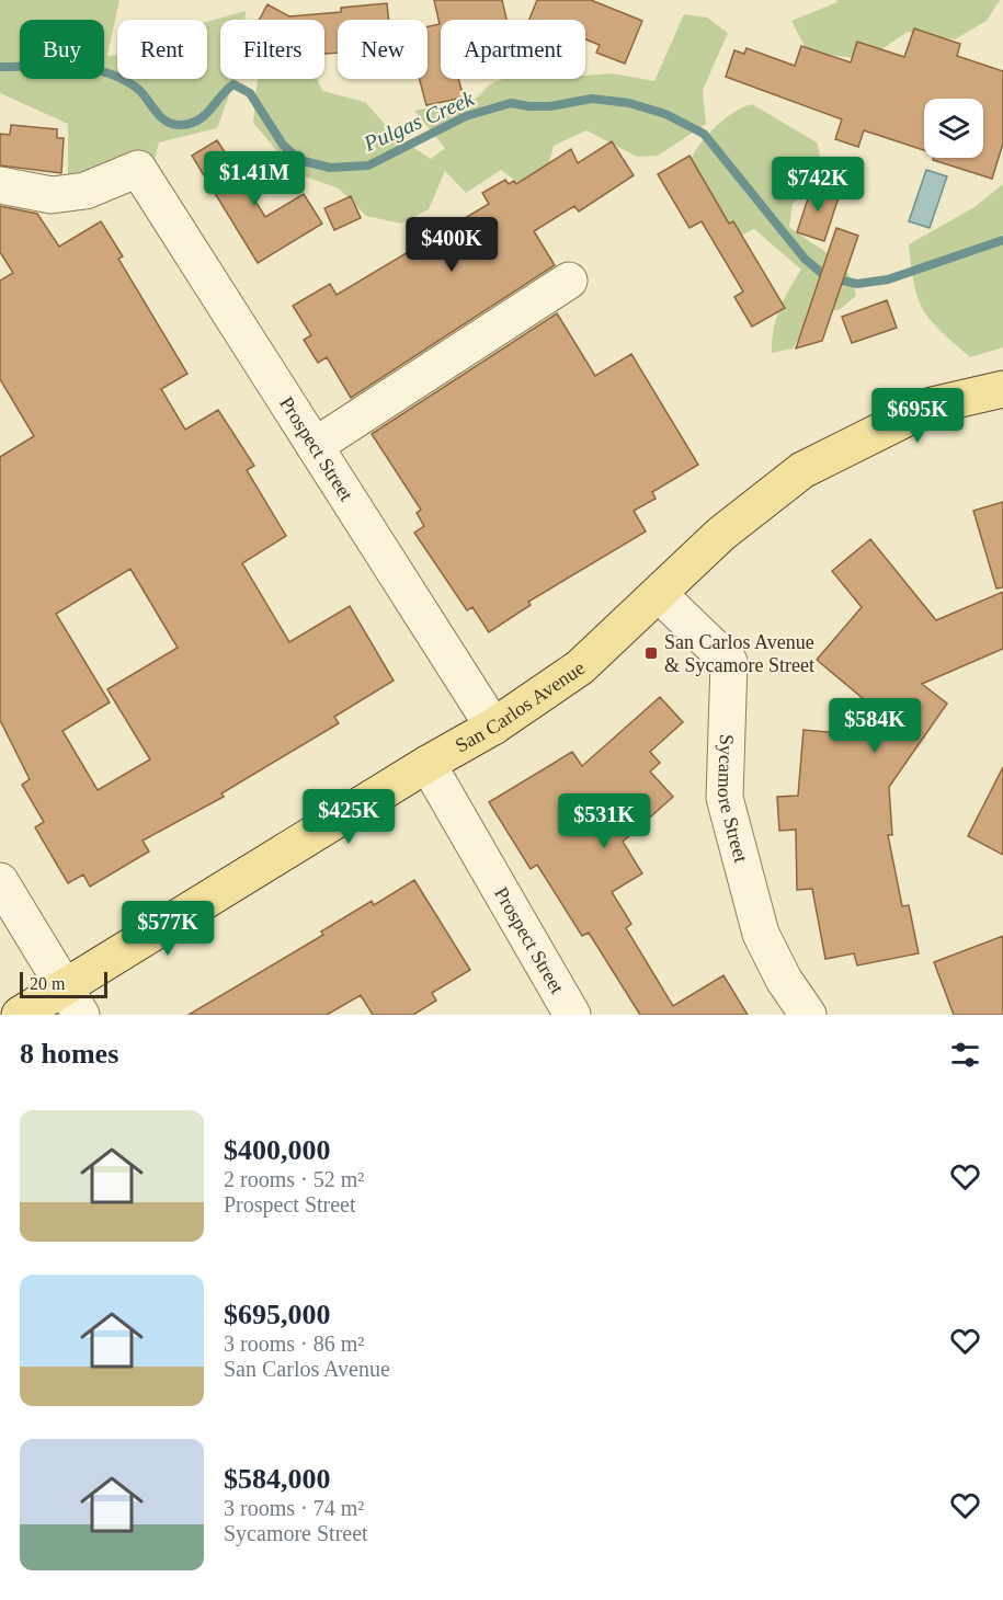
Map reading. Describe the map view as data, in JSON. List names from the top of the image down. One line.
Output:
{"streets":{"main road":["San Carlos Avenue"],"street":["Prospect Street","Sycamore Street"]},"crossings":[["Prospect Street","San Carlos Avenue"],["San Carlos Avenue","Sycamore Street"]],"water":["Pulgas Creek"],"places":{"transit":["San Carlos Avenue & Sycamore Street"]},"scale_bar":"20 m","page":{"chip":["Buy","Rent","Filters","New","Apartment"],"price":["$1.41M","$742K","$400K","$695K","$584K","$425K","$531K","$577K"],"scale":"20 m","heading":"8 homes","list":[{"name":"$400,000","note":"2 rooms · 52 m² · Prospect Street"},{"name":"$695,000","note":"3 rooms · 86 m² · San Carlos Avenue"},{"name":"$584,000","note":"3 rooms · 74 m² · Sycamore Street"}]}}
